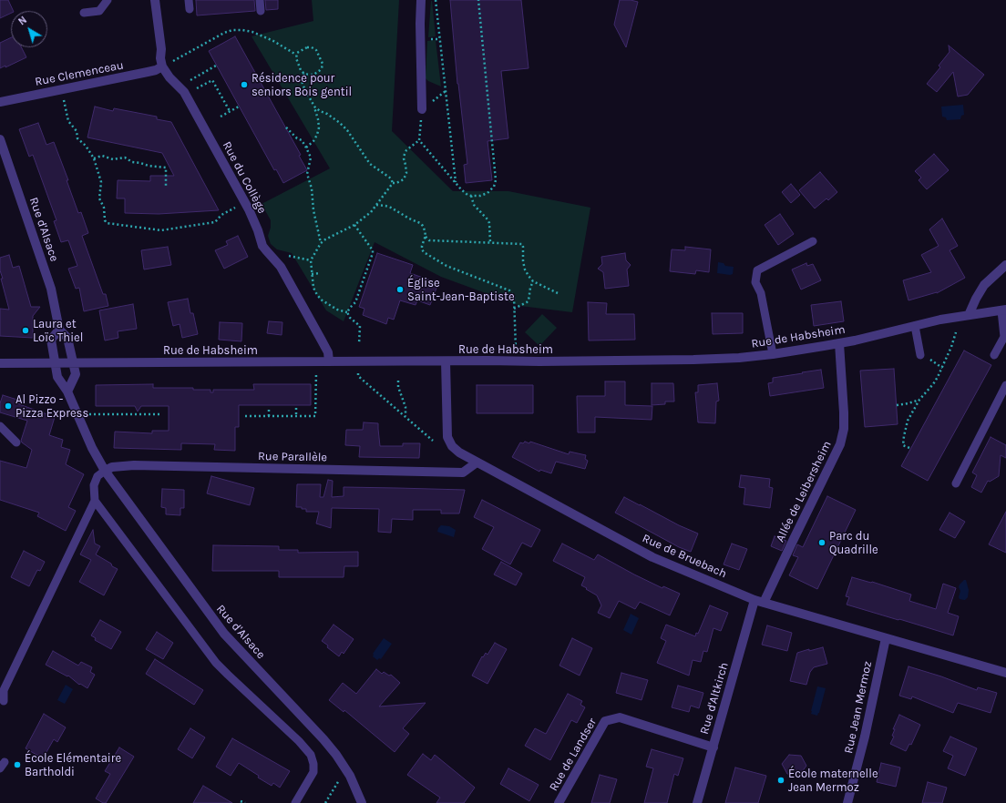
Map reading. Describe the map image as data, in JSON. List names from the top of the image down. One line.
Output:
{"streets":{"street":["Rue Clemenceau","Rue du Collège","Rue d'Alsace","Rue de Habsheim","Rue Parallèle","Allée de Leibersheim","Rue de Bruebach","Rue d'Altkirch","Rue Jean Mermoz","Rue de Landser"]},"crossings":[["Rue Clemenceau","Rue du Collège"],["Rue du Collège","Rue de Habsheim"],["Rue d'Alsace","Rue de Habsheim"],["Rue d'Alsace","Rue Parallèle"],["Rue de Habsheim","Allée de Leibersheim"],["Rue de Habsheim","Rue de Bruebach"],["Rue Parallèle","Rue de Bruebach"],["Allée de Leibersheim","Rue de Bruebach"],["Rue de Bruebach","Rue d'Altkirch"],["Rue de Bruebach","Rue Jean Mermoz"],["Rue d'Altkirch","Rue de Landser"]],"places":["Résidence pour seniors Bois gentil","Église Saint-Jean-Baptiste","Laura et Loïc Thiel","Al Pizzo - Pizza Express","Parc du Quadrille","École Elémentaire Bartholdi","École maternelle Jean Mermoz"],"north":"top left"}
